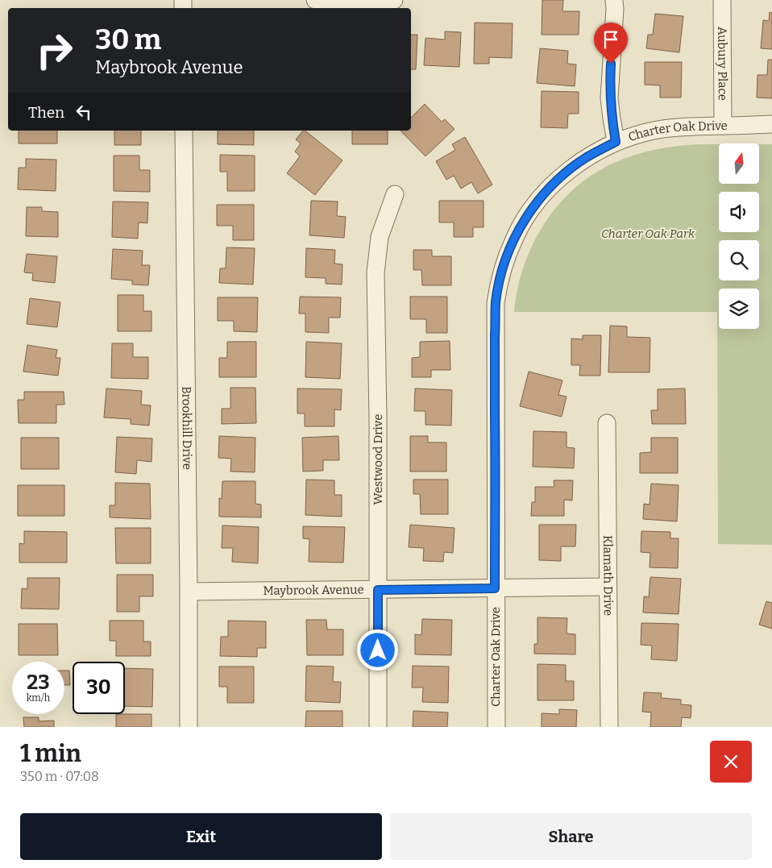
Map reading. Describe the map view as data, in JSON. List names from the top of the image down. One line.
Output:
{"streets":{"street":["Aubury Place","Charter Oak Drive","Brookhill Drive","Westwood Drive","Klamath Drive","Maybrook Avenue"]},"crossings":[["Aubury Place","Charter Oak Drive"],["Charter Oak Drive","Maybrook Avenue"],["Brookhill Drive","Maybrook Avenue"],["Westwood Drive","Maybrook Avenue"],["Klamath Drive","Maybrook Avenue"]],"parks":["Charter Oak Park"],"north":"top","page":{"turn":["30 m","Maybrook Avenue"],"then":"Then","speed":"23 km/h","limit":"30","heading":["1 min","350 m · 07:08"],"buttons":["Exit","Share"]}}
